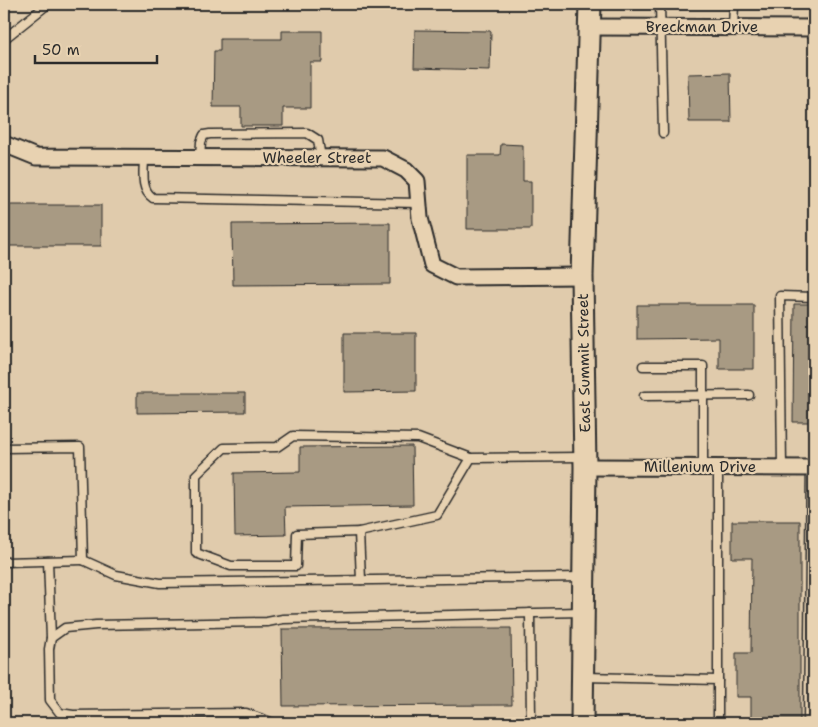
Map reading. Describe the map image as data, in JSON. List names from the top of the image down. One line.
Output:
{"streets":{"street":["Breckman Drive","Wheeler Street","East Summit Street","Millenium Drive"]},"crossings":[["Breckman Drive","East Summit Street"],["Wheeler Street","East Summit Street"],["East Summit Street","Millenium Drive"]],"scale_bar":"50 m"}
